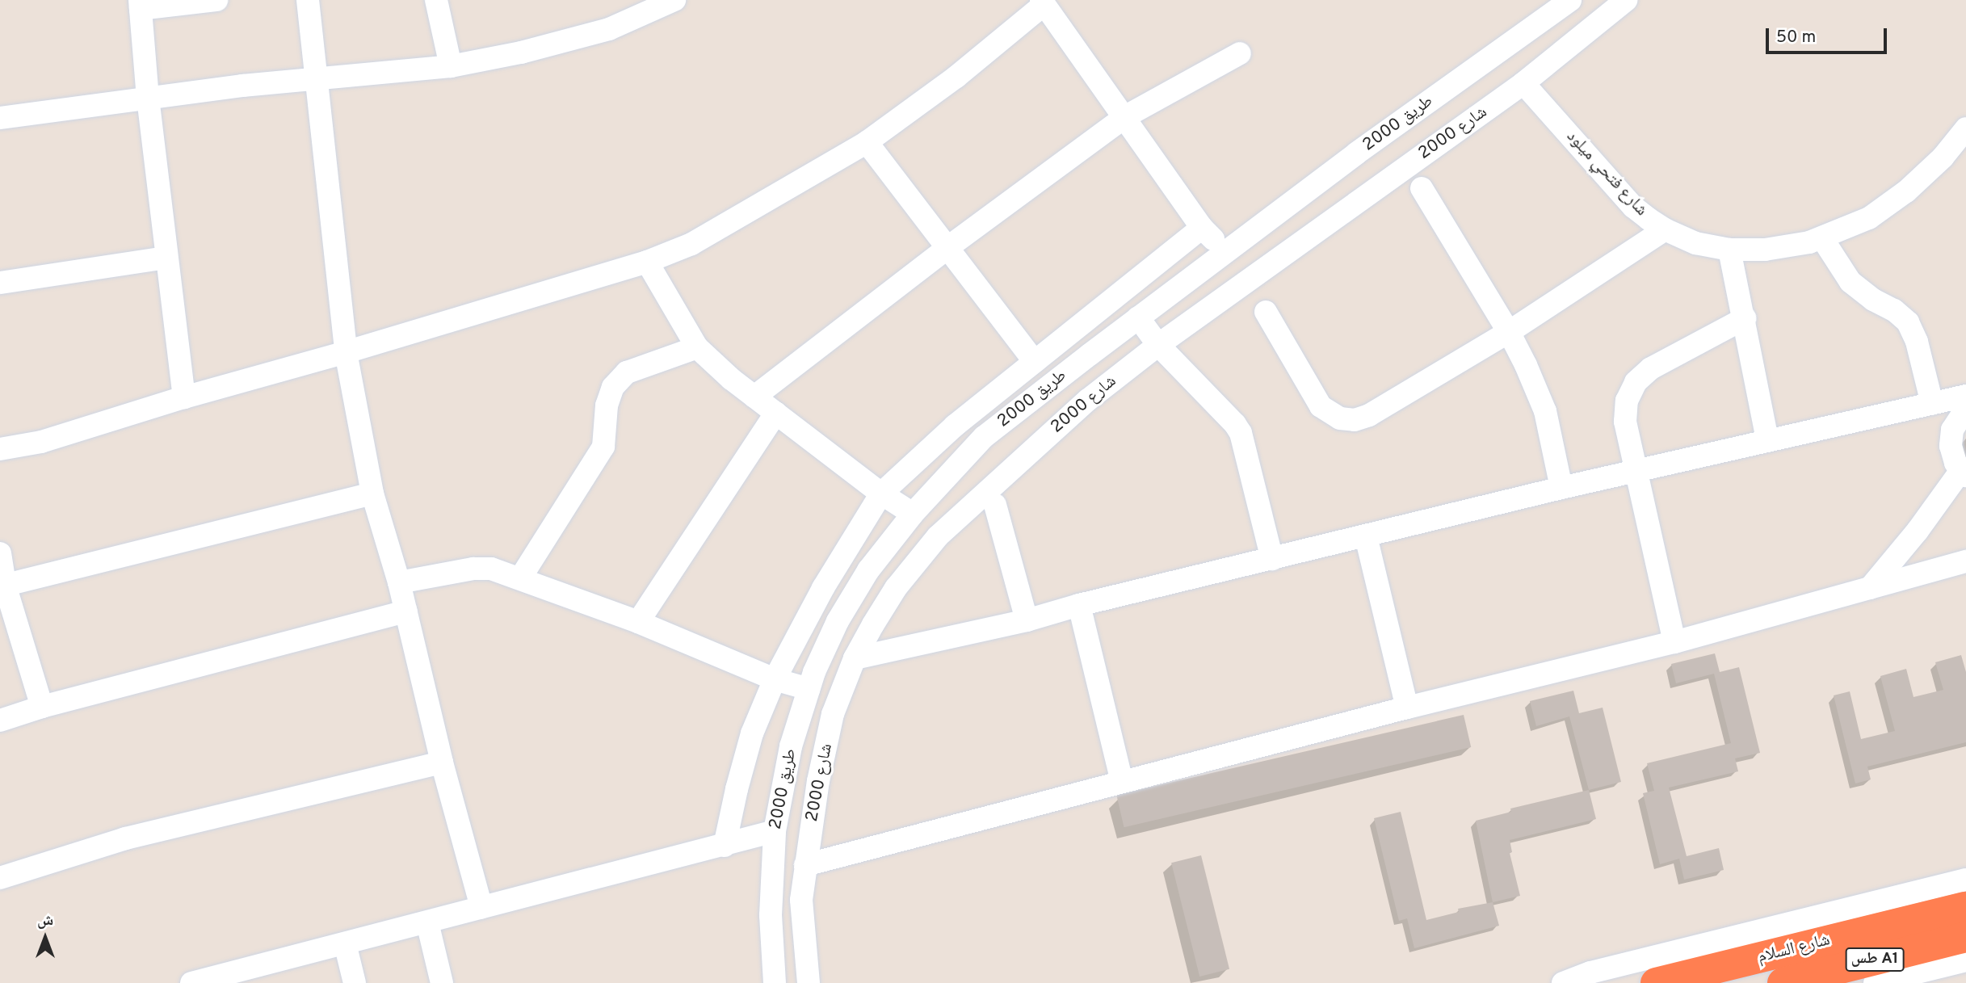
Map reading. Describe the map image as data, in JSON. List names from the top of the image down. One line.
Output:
{"streets":{"highway":["شارع السلام","طس A1"],"street":["طريق 2000","شارع 2000","شارع فتحي ميلود"]},"crossings":[["شارع 2000","شارع فتحي ميلود"]],"scale_bar":"50 m","north":"top"}
